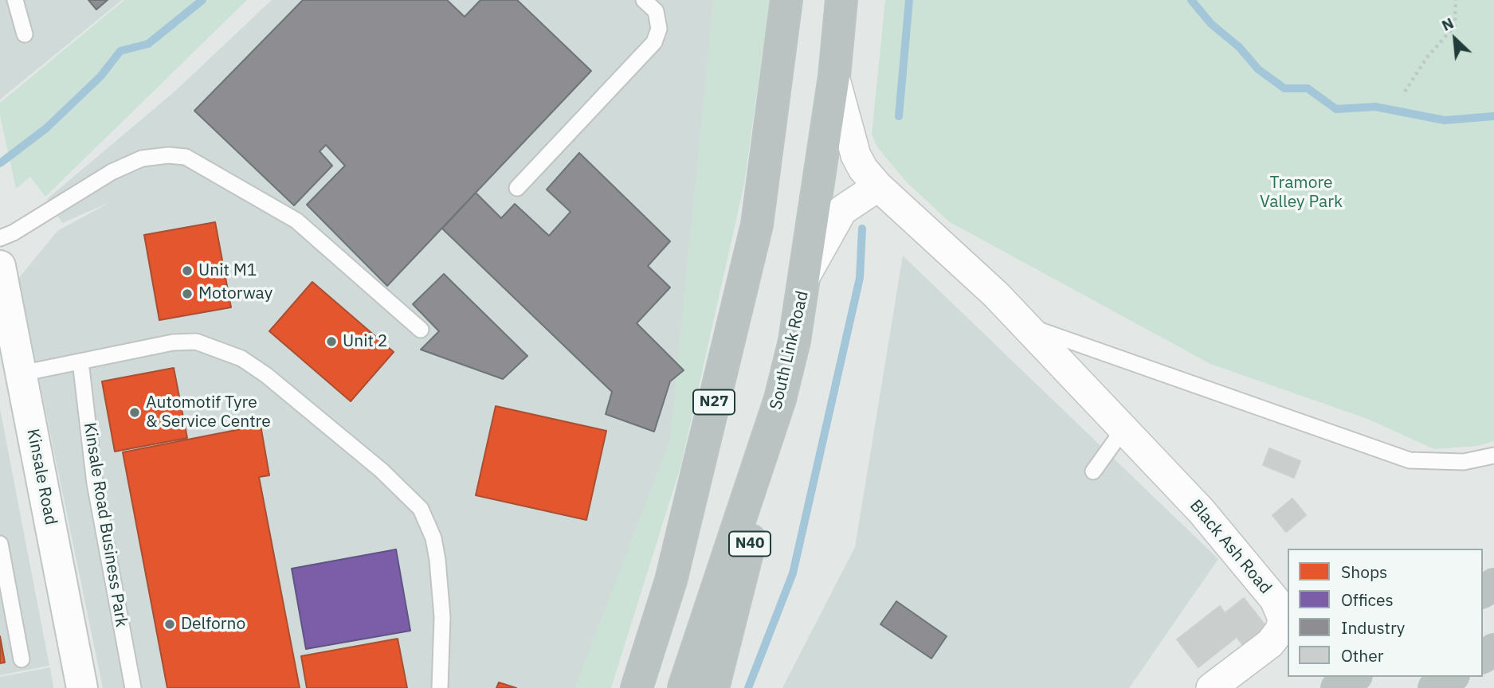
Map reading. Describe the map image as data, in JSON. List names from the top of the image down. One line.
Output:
{"streets":{"highway":["South Link Road","N27","N40"],"street":["Kinsale Road","Black Ash Road"],"lane":["Kinsale Road Business Park"]},"crossings":[["South Link Road","N40"]],"parks":["Tramore Valley Park"],"places":["Unit M1","Motorway","Unit 2","Automotif Tyre & Service Centre","Delforno"],"legend":["Shops","Offices","Industry","Other"],"north":"top left"}
